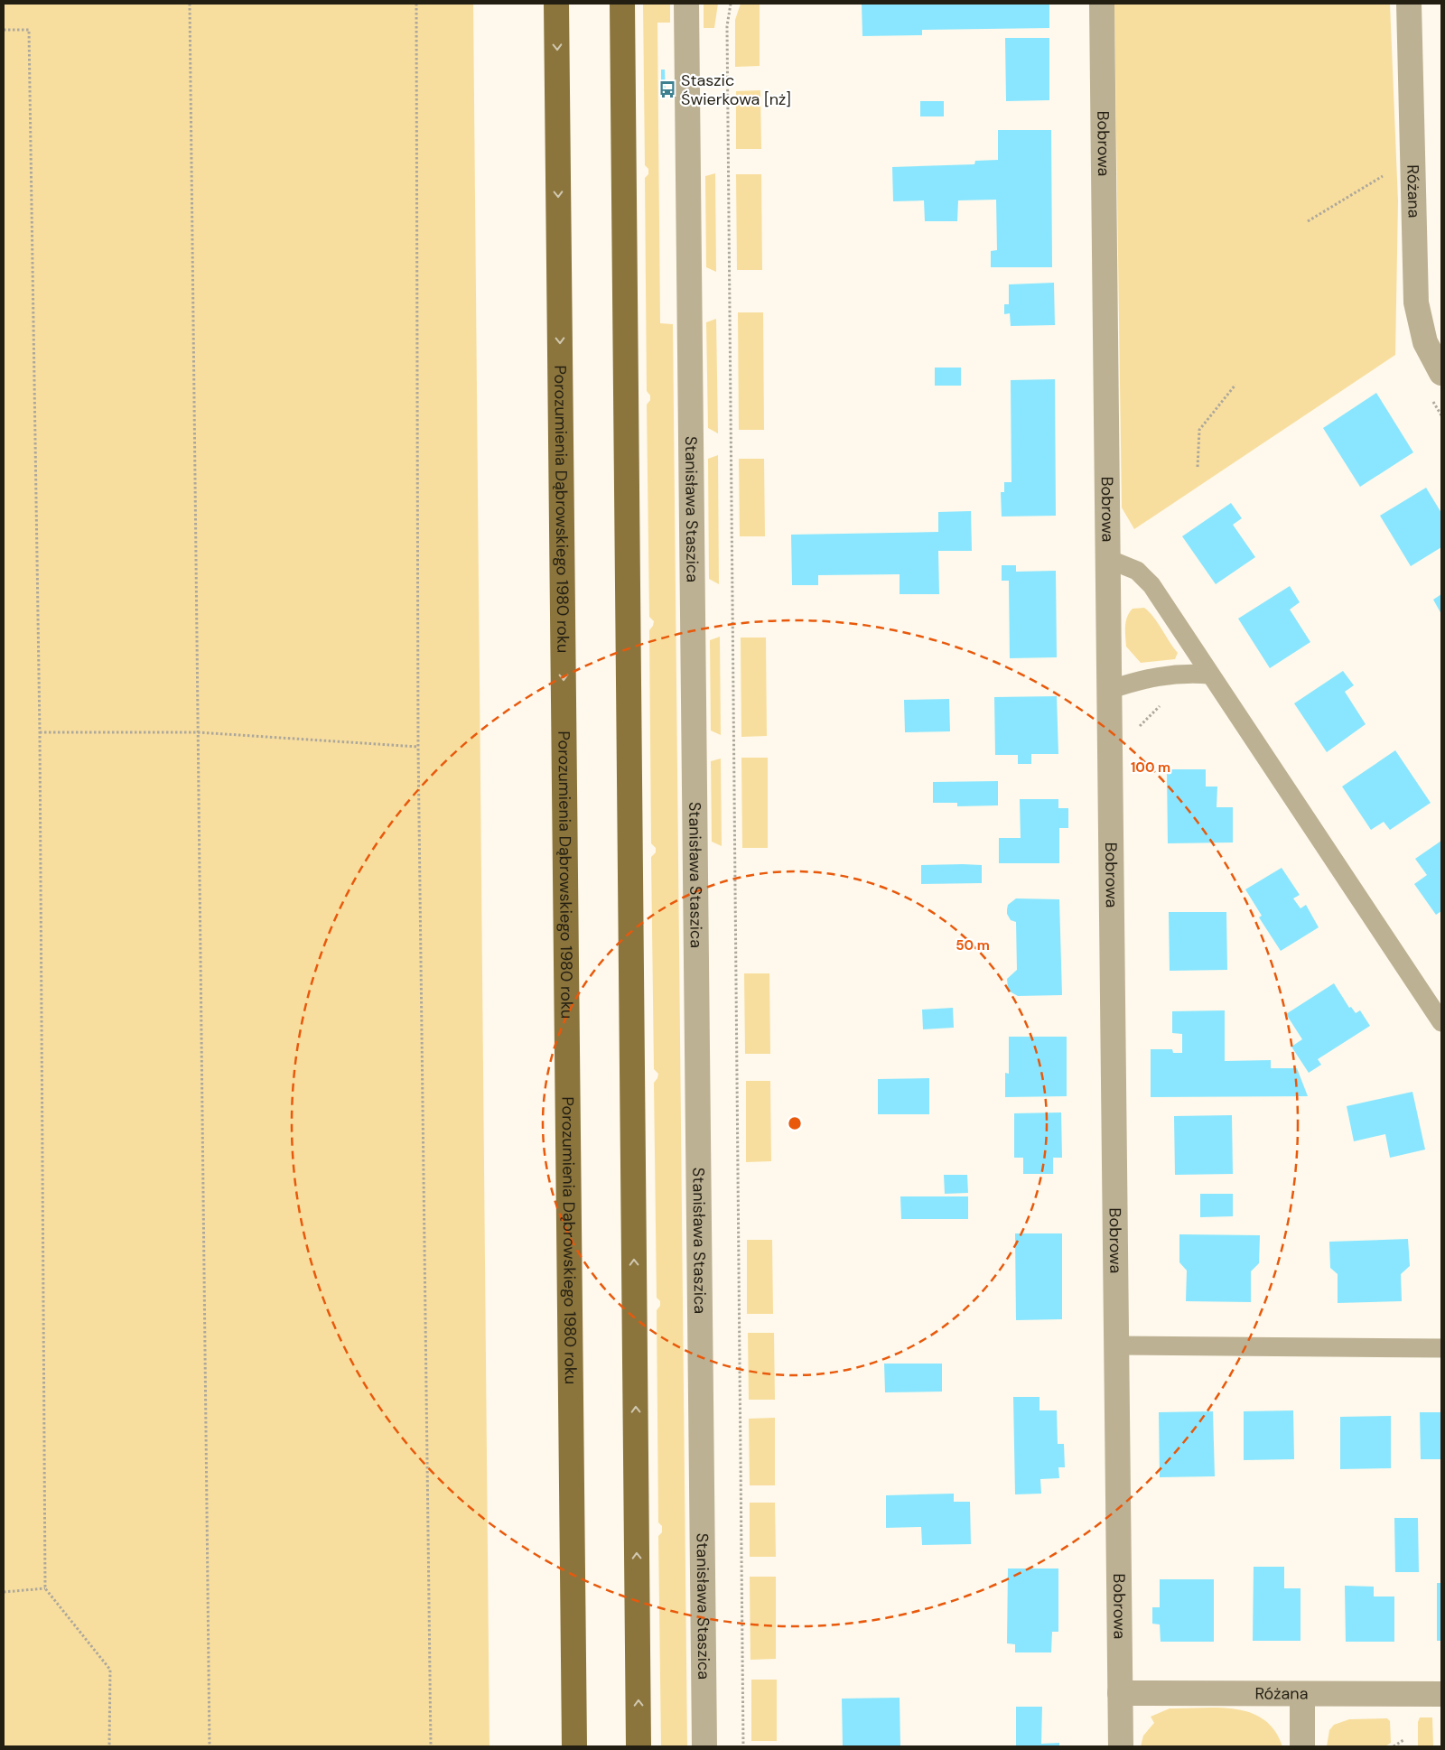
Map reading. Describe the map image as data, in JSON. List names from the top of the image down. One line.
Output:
{"streets":{"main road":["Porozumienia Dąbrowskiego 1980 roku"],"street":["Bobrowa","Różana","Stanisława Staszica"]},"crossings":[["Bobrowa","Różana"]],"places":{"bus stop":["Staszic Świerkowa [nż]"]},"rings":["100 m","50 m"]}
